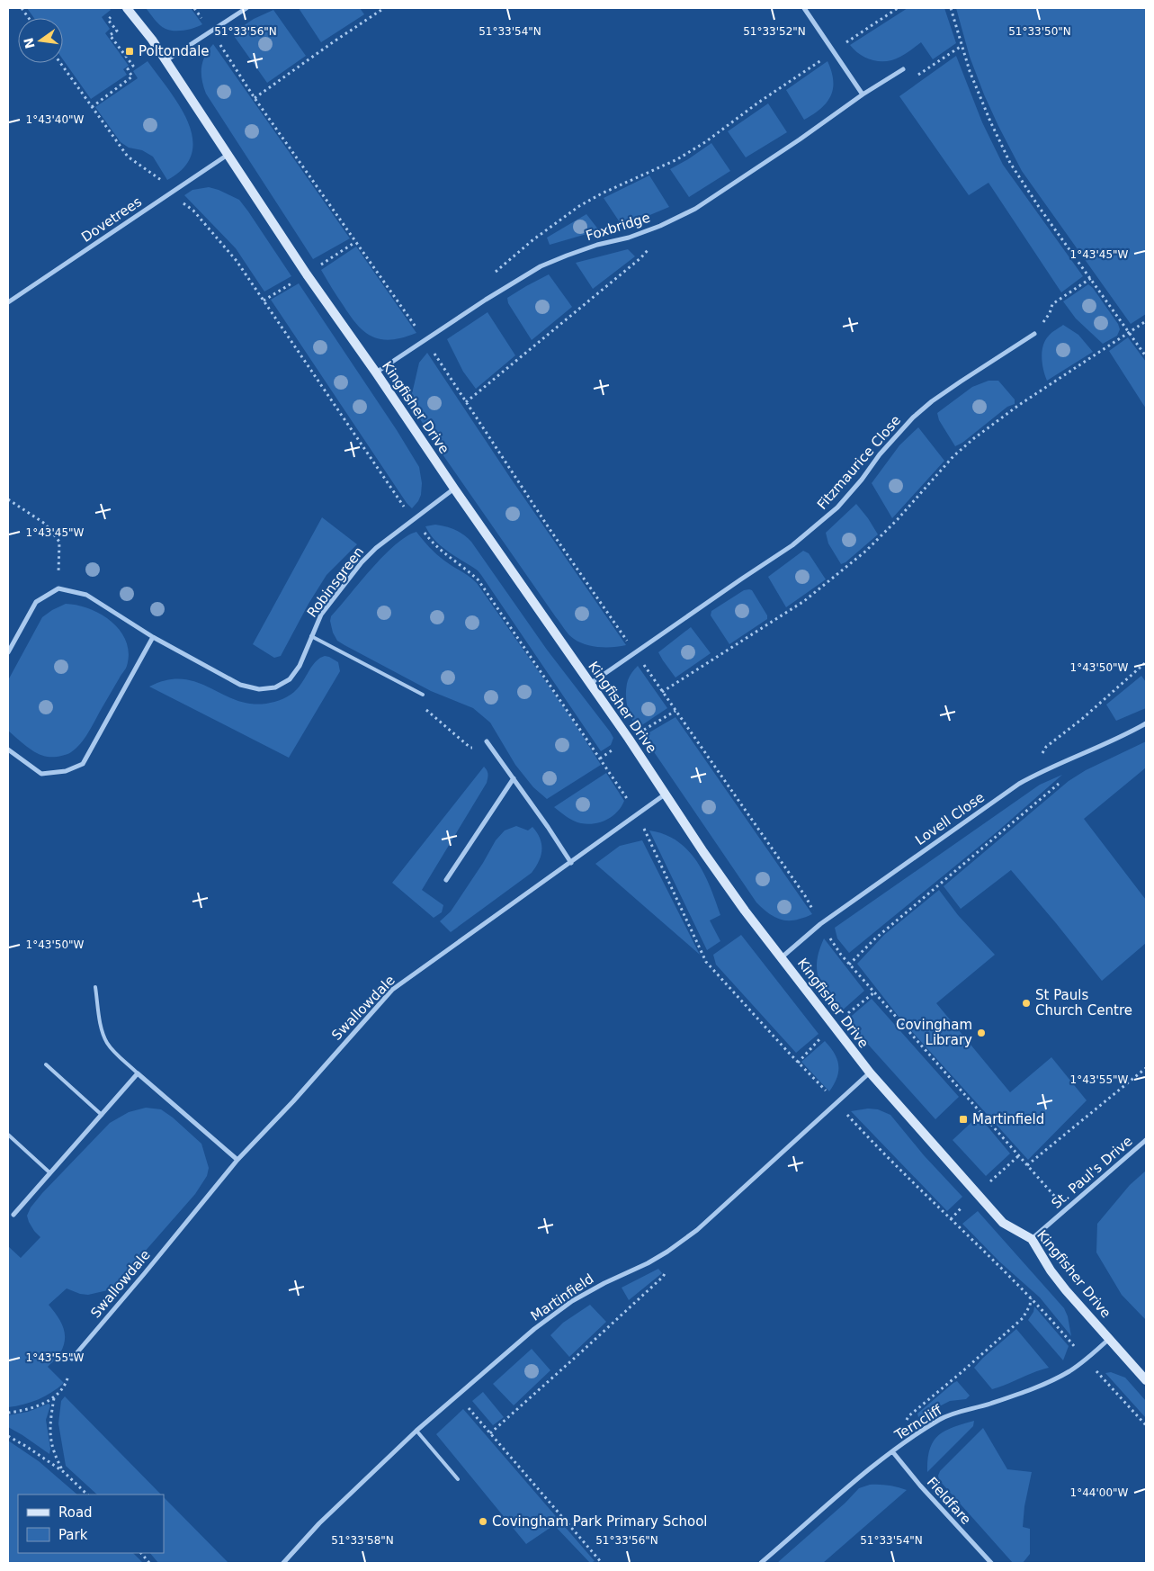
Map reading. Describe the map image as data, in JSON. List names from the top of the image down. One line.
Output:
{"streets":{"street":["Dovetrees","Foxbridge","Kingfisher Drive","Fitzmaurice Close","Robinsgreen","Lovell Close","Swallowdale","St. Paul's Drive","Martinfield","Terncliff","Fieldfare"]},"crossings":[["Dovetrees","Kingfisher Drive"],["Foxbridge","Kingfisher Drive"],["Kingfisher Drive","Fitzmaurice Close"],["Kingfisher Drive","Robinsgreen"],["Kingfisher Drive","Lovell Close"],["Kingfisher Drive","Swallowdale"],["Kingfisher Drive","St. Paul's Drive"],["Kingfisher Drive","Martinfield"],["Kingfisher Drive","Terncliff"],["Terncliff","Fieldfare"]],"places":{"transit":["Poltondale","Martinfield"],"other":["St Pauls Church Centre","Covingham Library","Covingham Park Primary School"]},"legend":["Road","Park"],"north":"left","coordinates":["51°33'56\"N","51°33'54\"N","51°33'52\"N","51°33'50\"N","1°43'40\"W","1°43'45\"W","1°43'50\"W","1°43'55\"W","1°44'00\"W","51°33'58\"N"]}
